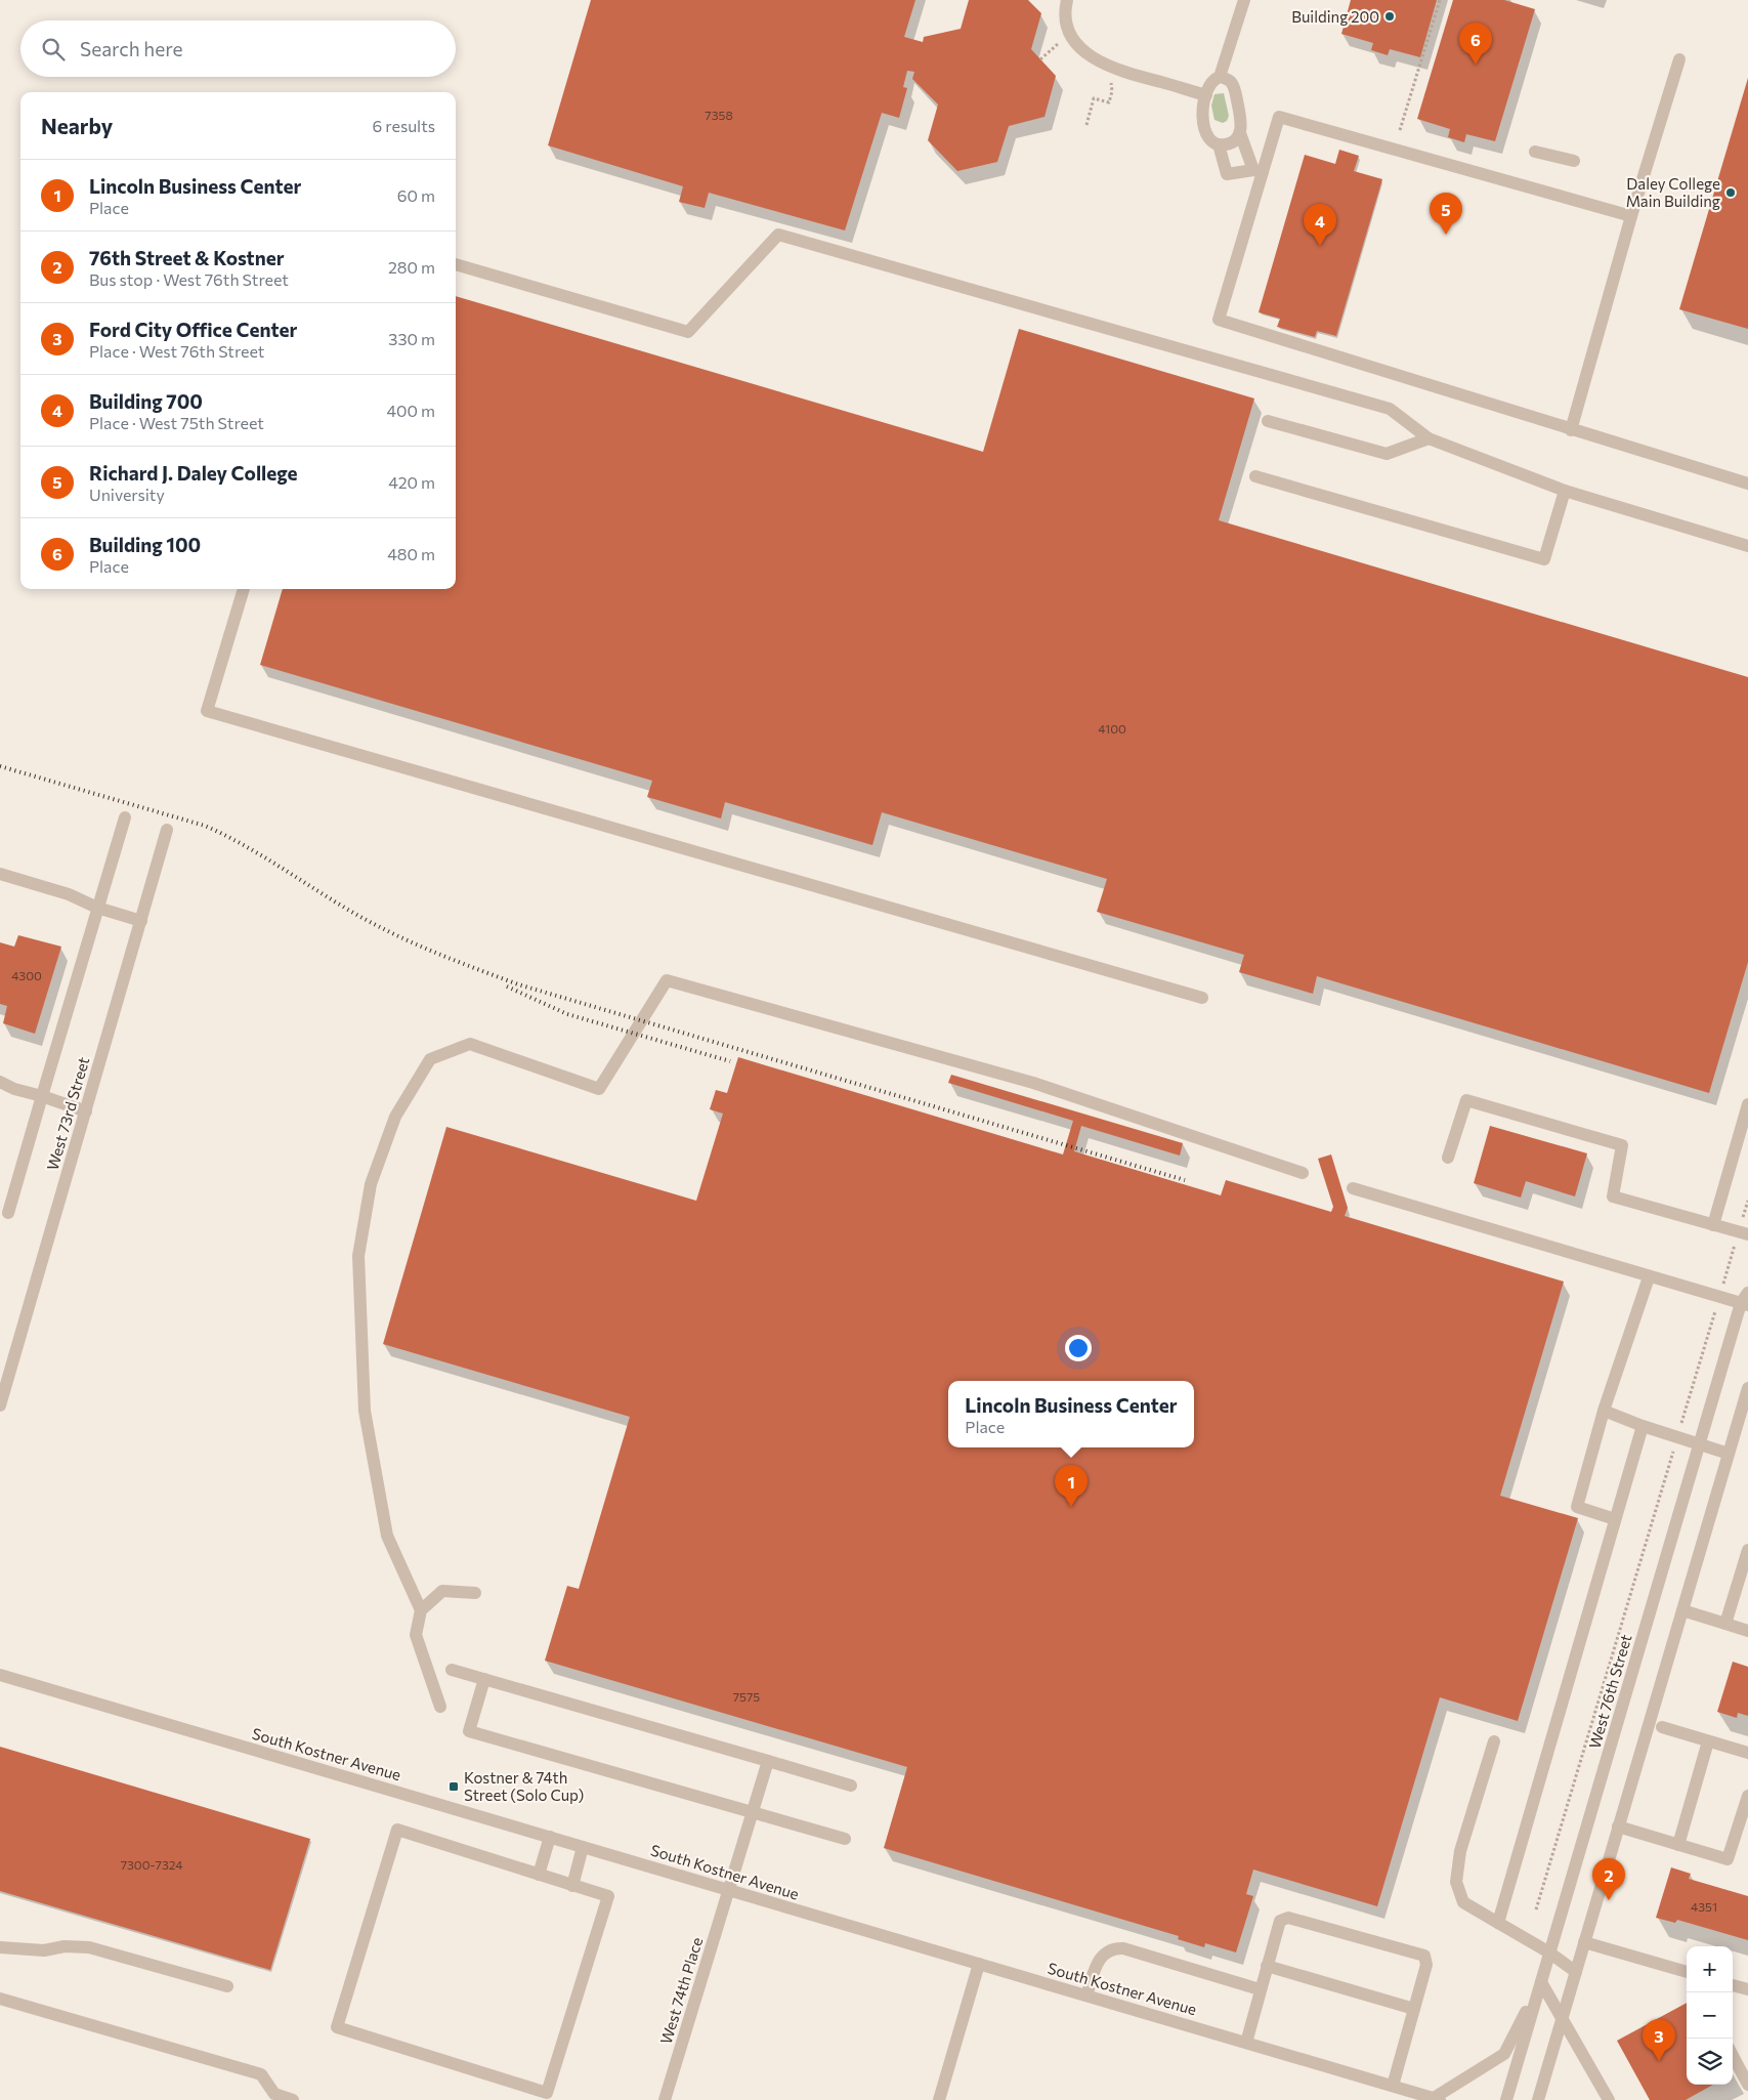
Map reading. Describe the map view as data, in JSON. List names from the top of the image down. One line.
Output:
{"streets":{"street":["West 73rd Street","West 76th Street","South Kostner Avenue","West 74th Place"]},"crossings":[["South Kostner Avenue","West 74th Place"]],"places":{"other":["Building 200","Daley College Main Building"],"transit":["Kostner & 74th Street (Solo Cup)"]},"house_numbers":["7358","4100","4300","7575","7300-7324","4351"],"page":{"search":"Search here","pins":["6","5","4","1","2","3"],"heading":["Nearby","6 results"],"list":[{"mark":"1","name":"Lincoln Business Center","note":"Place","value":"60 m"},{"mark":"2","name":"76th Street & Kostner","note":"Bus stop · West 76th Street","value":"280 m"},{"mark":"3","name":"Ford City Office Center","note":"Place · West 76th Street","value":"330 m"},{"mark":"4","name":"Building 700","note":"Place · West 75th Street","value":"400 m"},{"mark":"5","name":"Richard J. Daley College","note":"University","value":"420 m"},{"mark":"6","name":"Building 100","note":"Place","value":"480 m"}],"popup":["Lincoln Business Center","Place"],"map_buttons":["+","−"]}}
